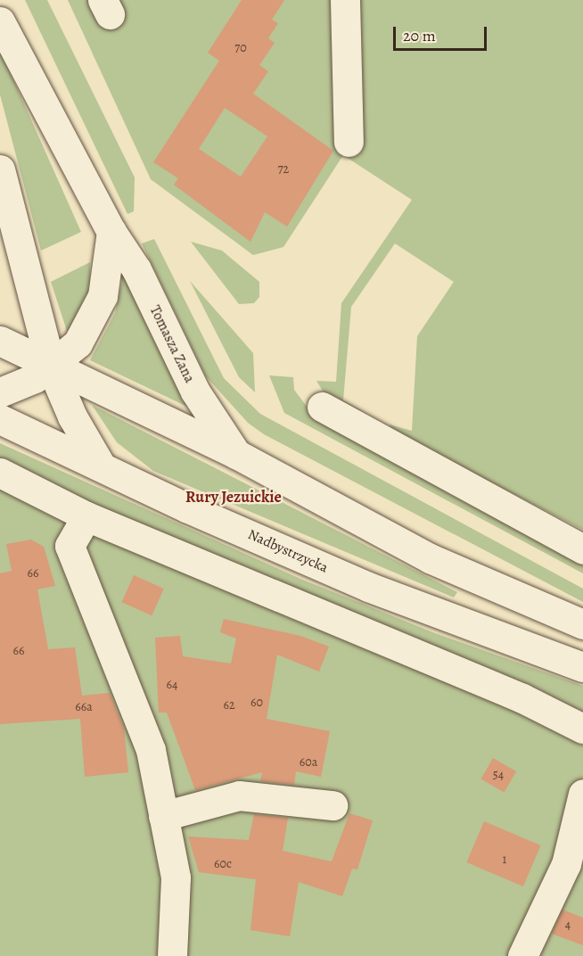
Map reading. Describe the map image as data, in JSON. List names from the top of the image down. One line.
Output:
{"streets":{"street":["Tomasza Zana","Nadbystrzycka"]},"districts":["Rury Jezuickie"],"house_numbers":["70","72","66","66","64","60","62","66a","60a","54","1","60c","4"],"scale_bar":"20 m"}
